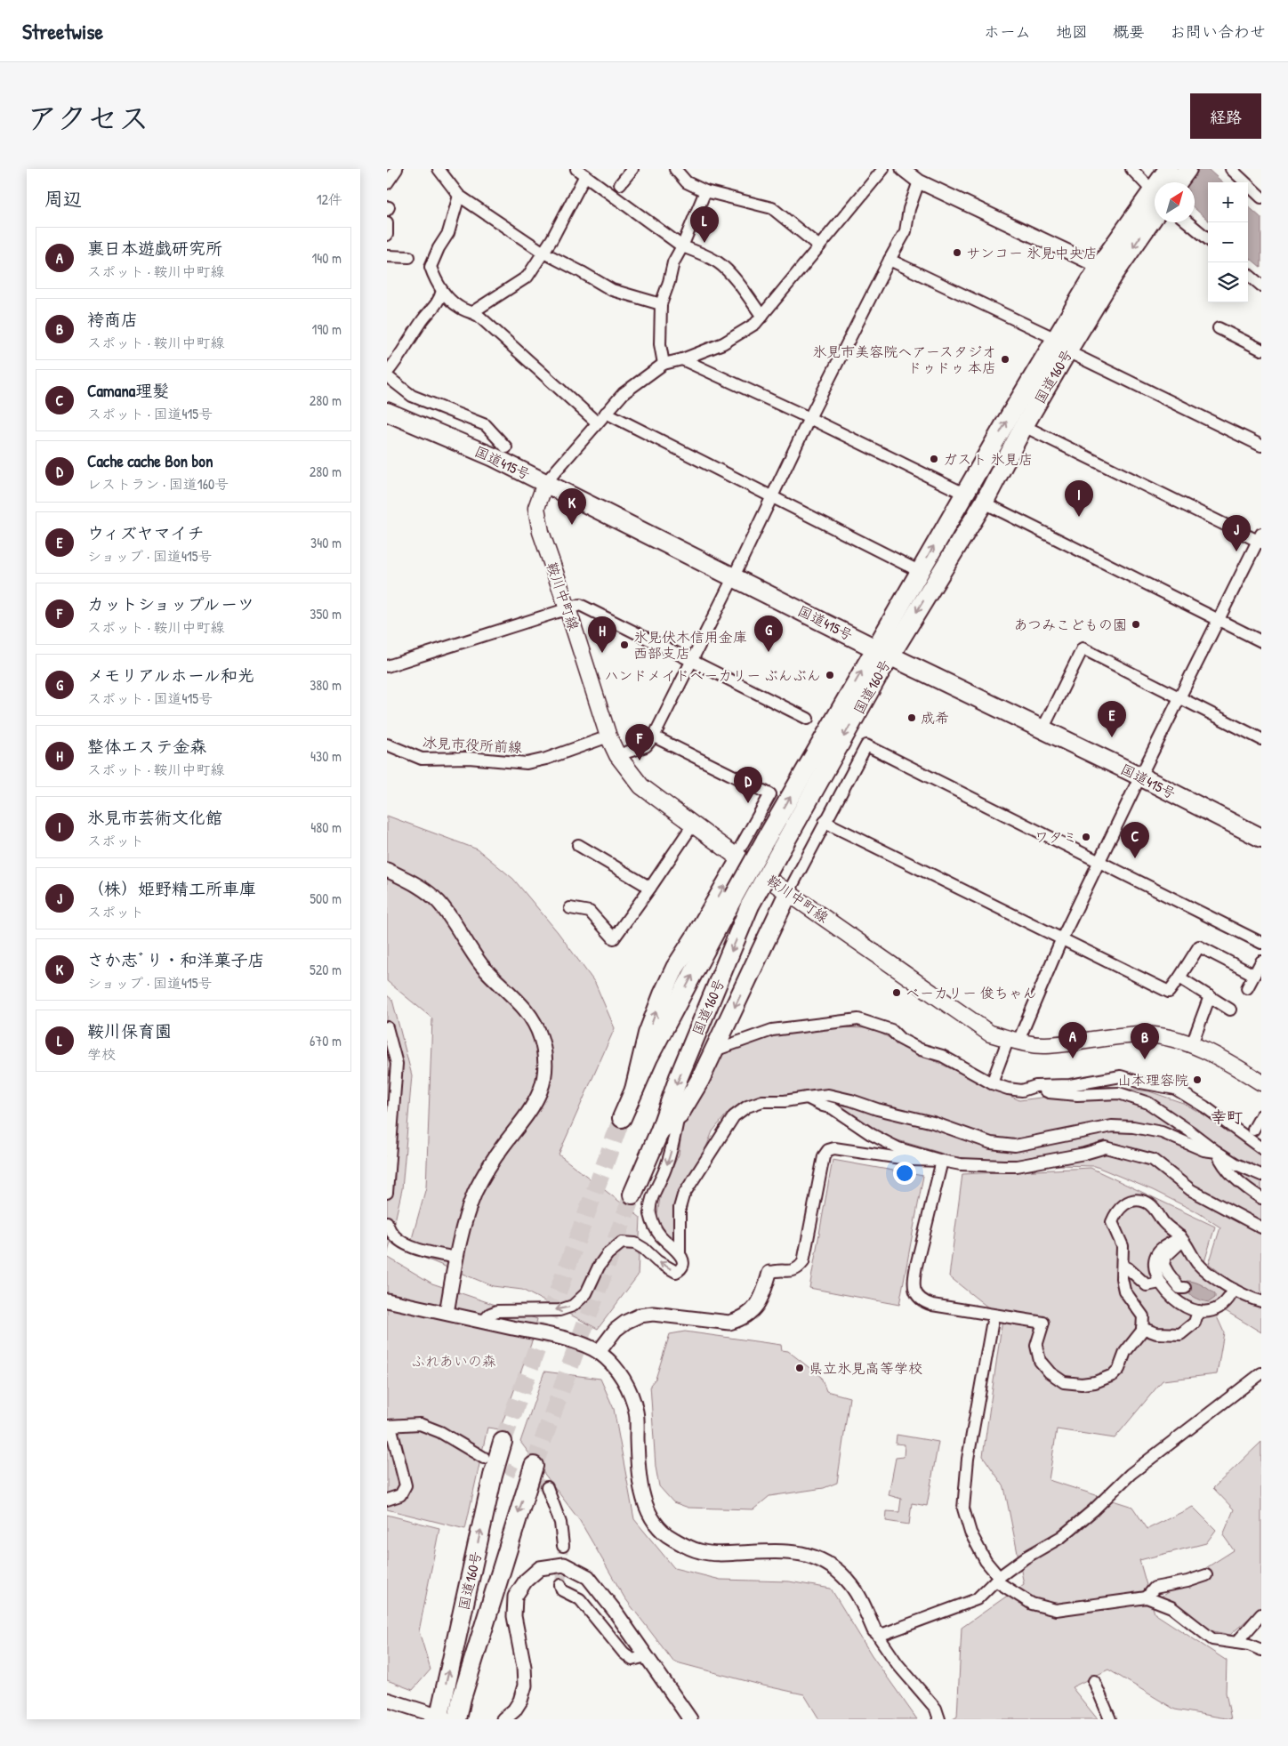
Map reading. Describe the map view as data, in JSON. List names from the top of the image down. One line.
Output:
{"streets":{"highway":["国道160号","国道415号"],"main road":["鞍川中町線"],"street":["冰見市役所前線"]},"crossings":[["国道160号","国道415号"],["国道415号","鞍川中町線"],["鞍川中町線","冰見市役所前線"]],"districts":["幸町"],"parks":["ふれあいの森"],"places":["サンコー 氷見中央店","氷見市美容院ヘアースタジオ ドゥドゥ 本店","ガスト 氷見店","あつみこどもの園","氷見伏木信用金庫 西部支店","ハンドメイドベーカリー ぶんぶん","成希","ワタミ","ベーカリー 俊ちゃん","山本理容院","県立氷見高等学校"],"north":"top right","page":{"header":"Streetwise","nav":["ホーム","地図","概要","お問い合わせ"],"title":"アクセス","buttons":"経路","heading":["周辺","12件"],"map_buttons":["+","−"],"pins":["L","I","K","J","G","H","E","F","D","C","A","B"],"list":[{"mark":"A","name":"裏日本遊戯研究所","note":"スポット · 鞍川中町線","value":"140 m"},{"mark":"B","name":"袴商店","note":"スポット · 鞍川中町線","value":"190 m"},{"mark":"C","name":"Camana理髮","note":"スポット · 国道415号","value":"280 m"},{"mark":"D","name":"Cache cache Bon bon","note":"レストラン · 国道160号","value":"280 m"},{"mark":"E","name":"ウィズヤマイチ","note":"ショップ · 国道415号","value":"340 m"},{"mark":"F","name":"カットショップルーツ","note":"スポット · 鞍川中町線","value":"350 m"},{"mark":"G","name":"メモリアルホール和光","note":"スポット · 国道415号","value":"380 m"},{"mark":"H","name":"整体エステ金森","note":"スポット · 鞍川中町線","value":"430 m"},{"mark":"I","name":"氷見市芸術文化館","note":"スポット","value":"480 m"},{"mark":"J","name":"（株）姫野精工所車庫","note":"スポット","value":"500 m"},{"mark":"K","name":"さか志ﾞり・和洋菓子店","note":"ショップ · 国道415号","value":"520 m"},{"mark":"L","name":"鞍川保育園","note":"学校","value":"670 m"}]}}
